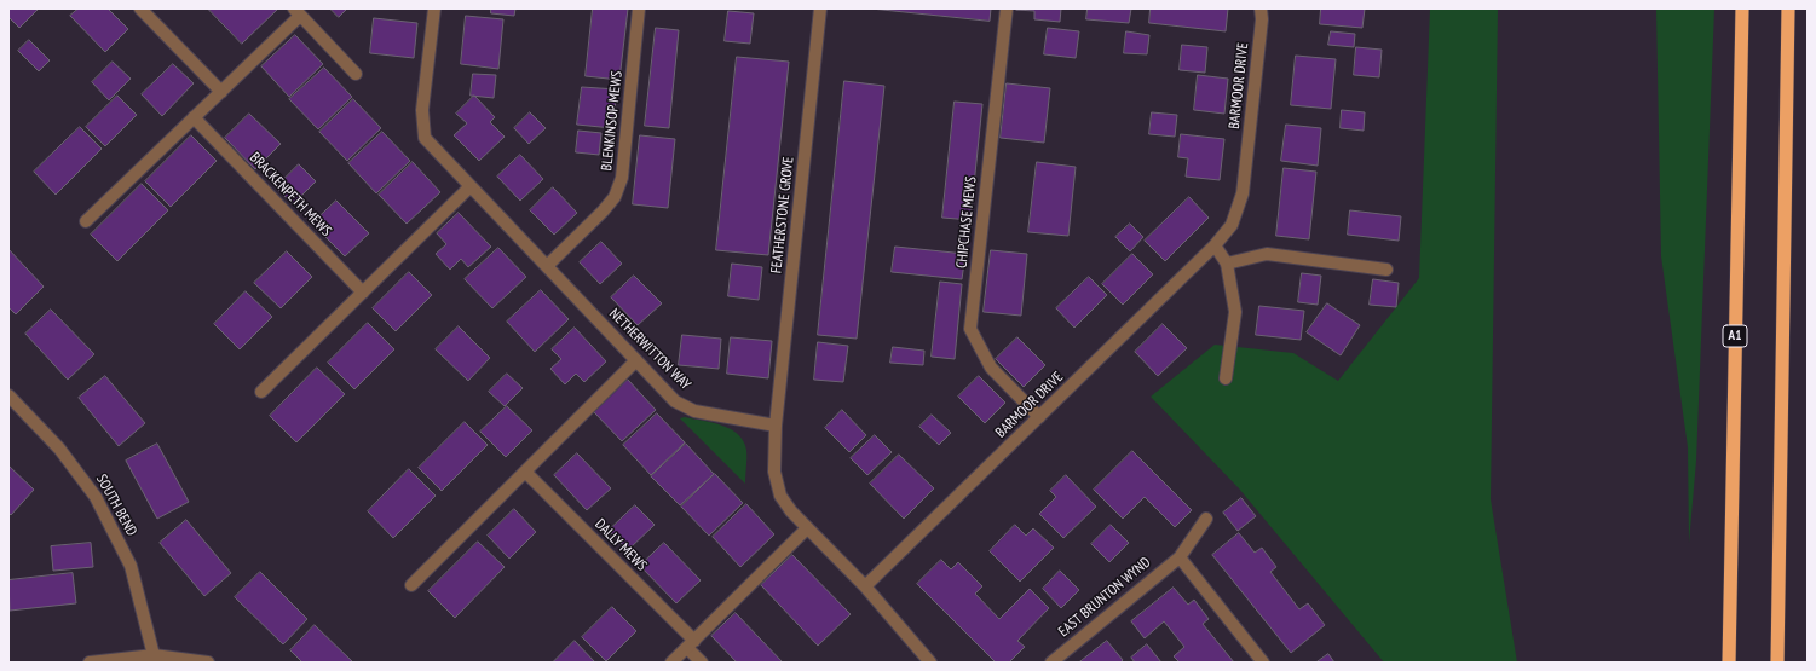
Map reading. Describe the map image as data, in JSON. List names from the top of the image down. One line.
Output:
{"streets":{"highway":["A1"],"street":["BARMOOR DRIVE","BLENKINSOP MEWS","BRACKENPETH MEWS","FEATHERSTONE GROVE","CHIPCHASE MEWS","NETHERWITTON WAY","SOUTH BEND","DALLY MEWS","EAST BRUNTON WYND"]},"crossings":[["BARMOOR DRIVE","CHIPCHASE MEWS"],["BLENKINSOP MEWS","NETHERWITTON WAY"],["FEATHERSTONE GROVE","NETHERWITTON WAY"]]}
